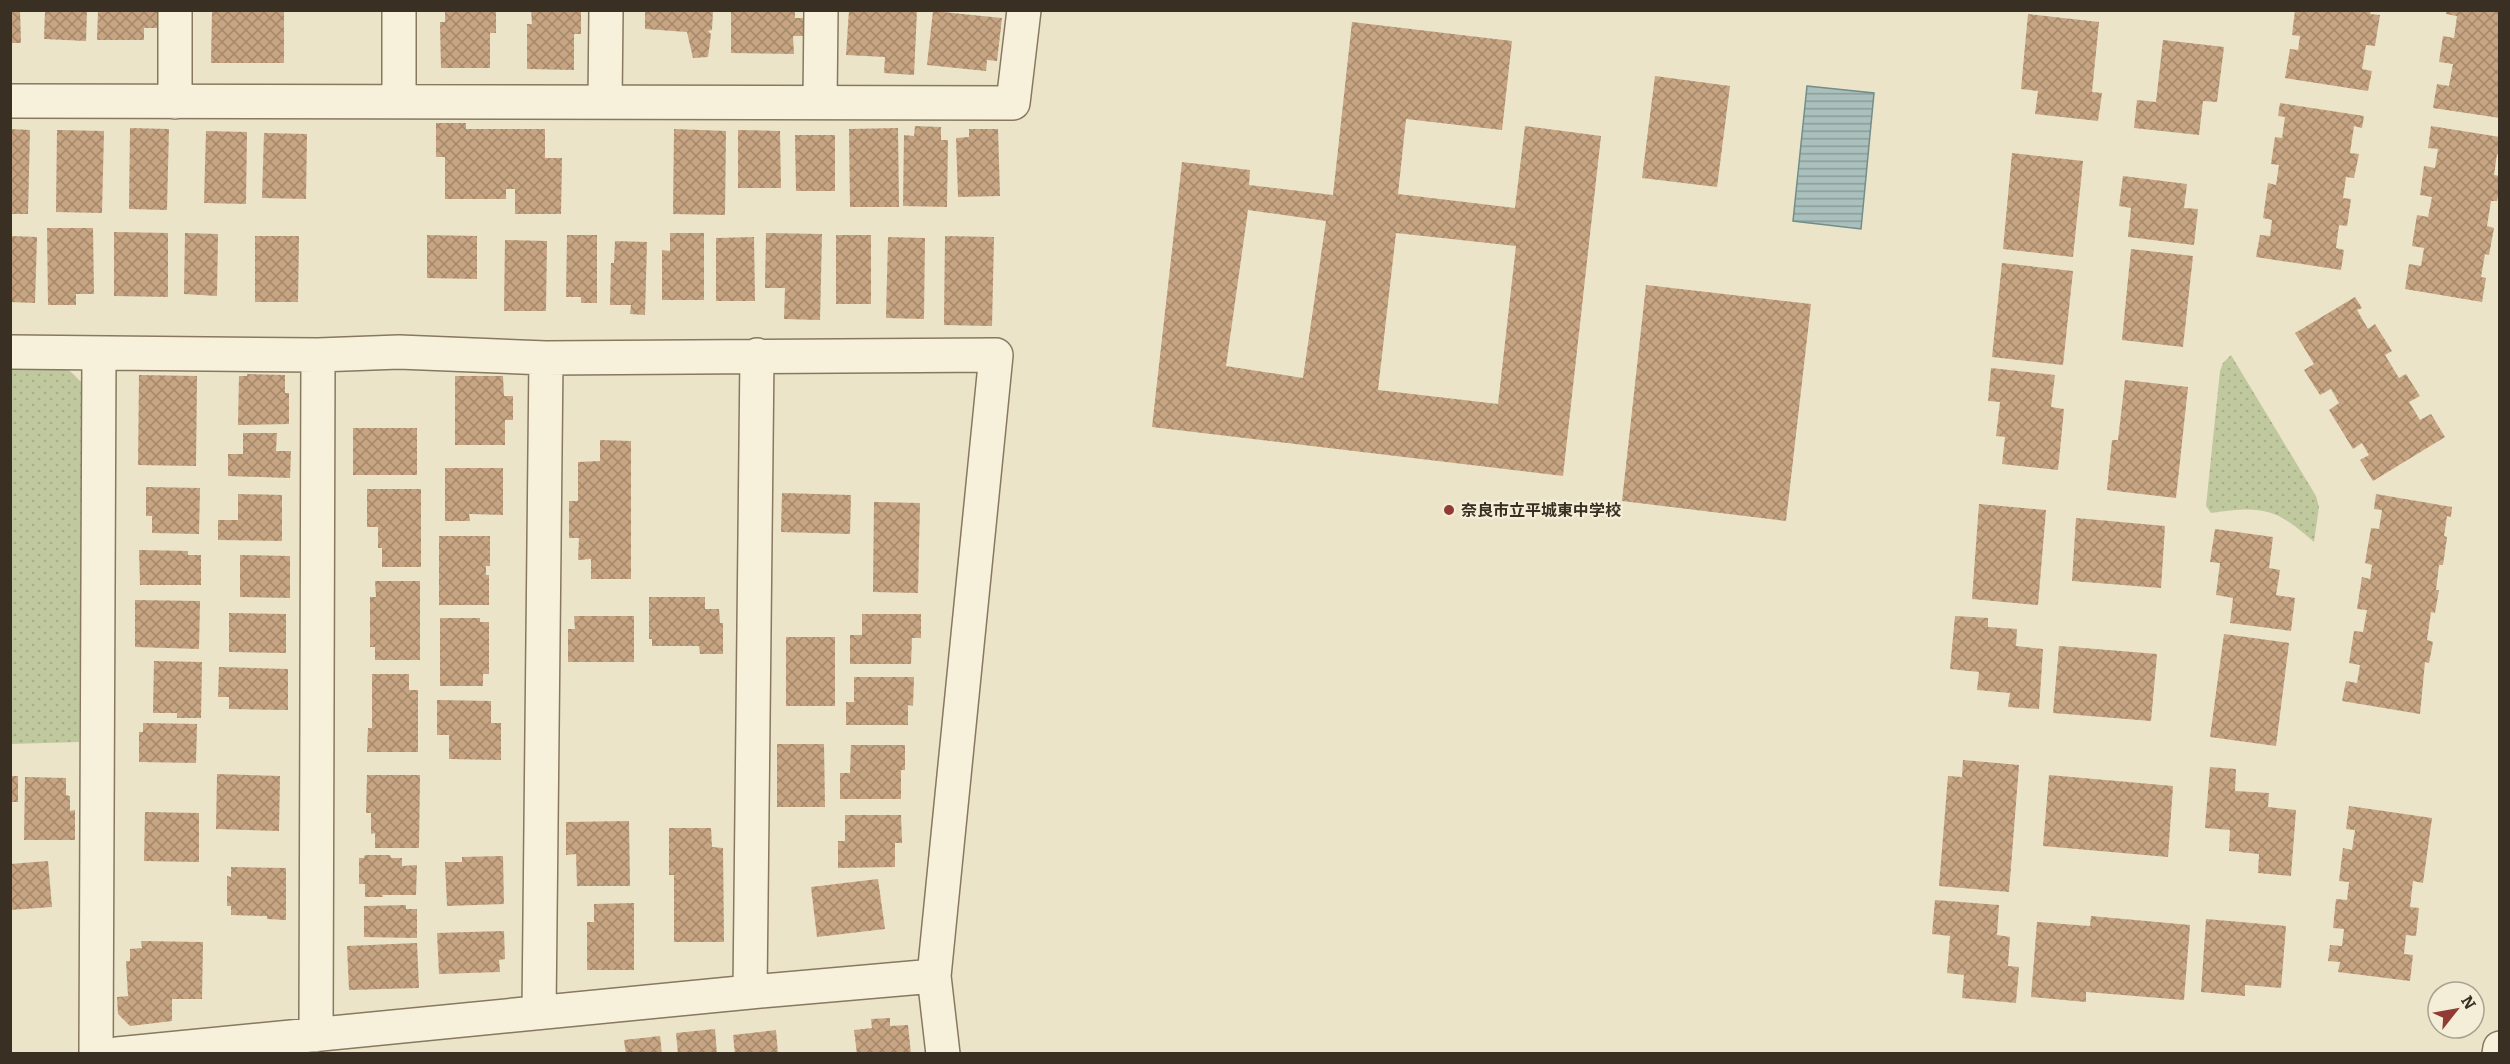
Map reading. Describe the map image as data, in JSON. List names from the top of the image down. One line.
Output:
{"places":["奈良市立平城東中学校"],"north":"top right"}
